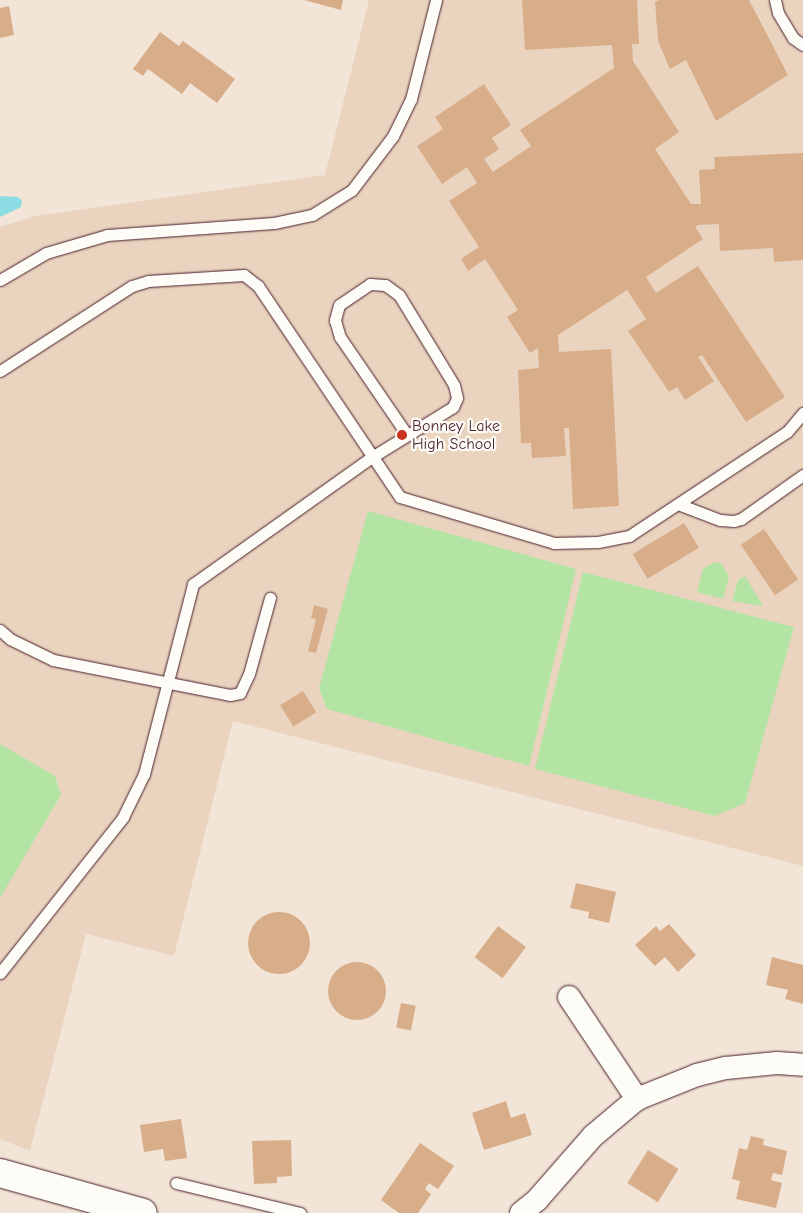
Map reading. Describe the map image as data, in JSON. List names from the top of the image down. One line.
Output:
{"places":["Bonney Lake High School"]}
